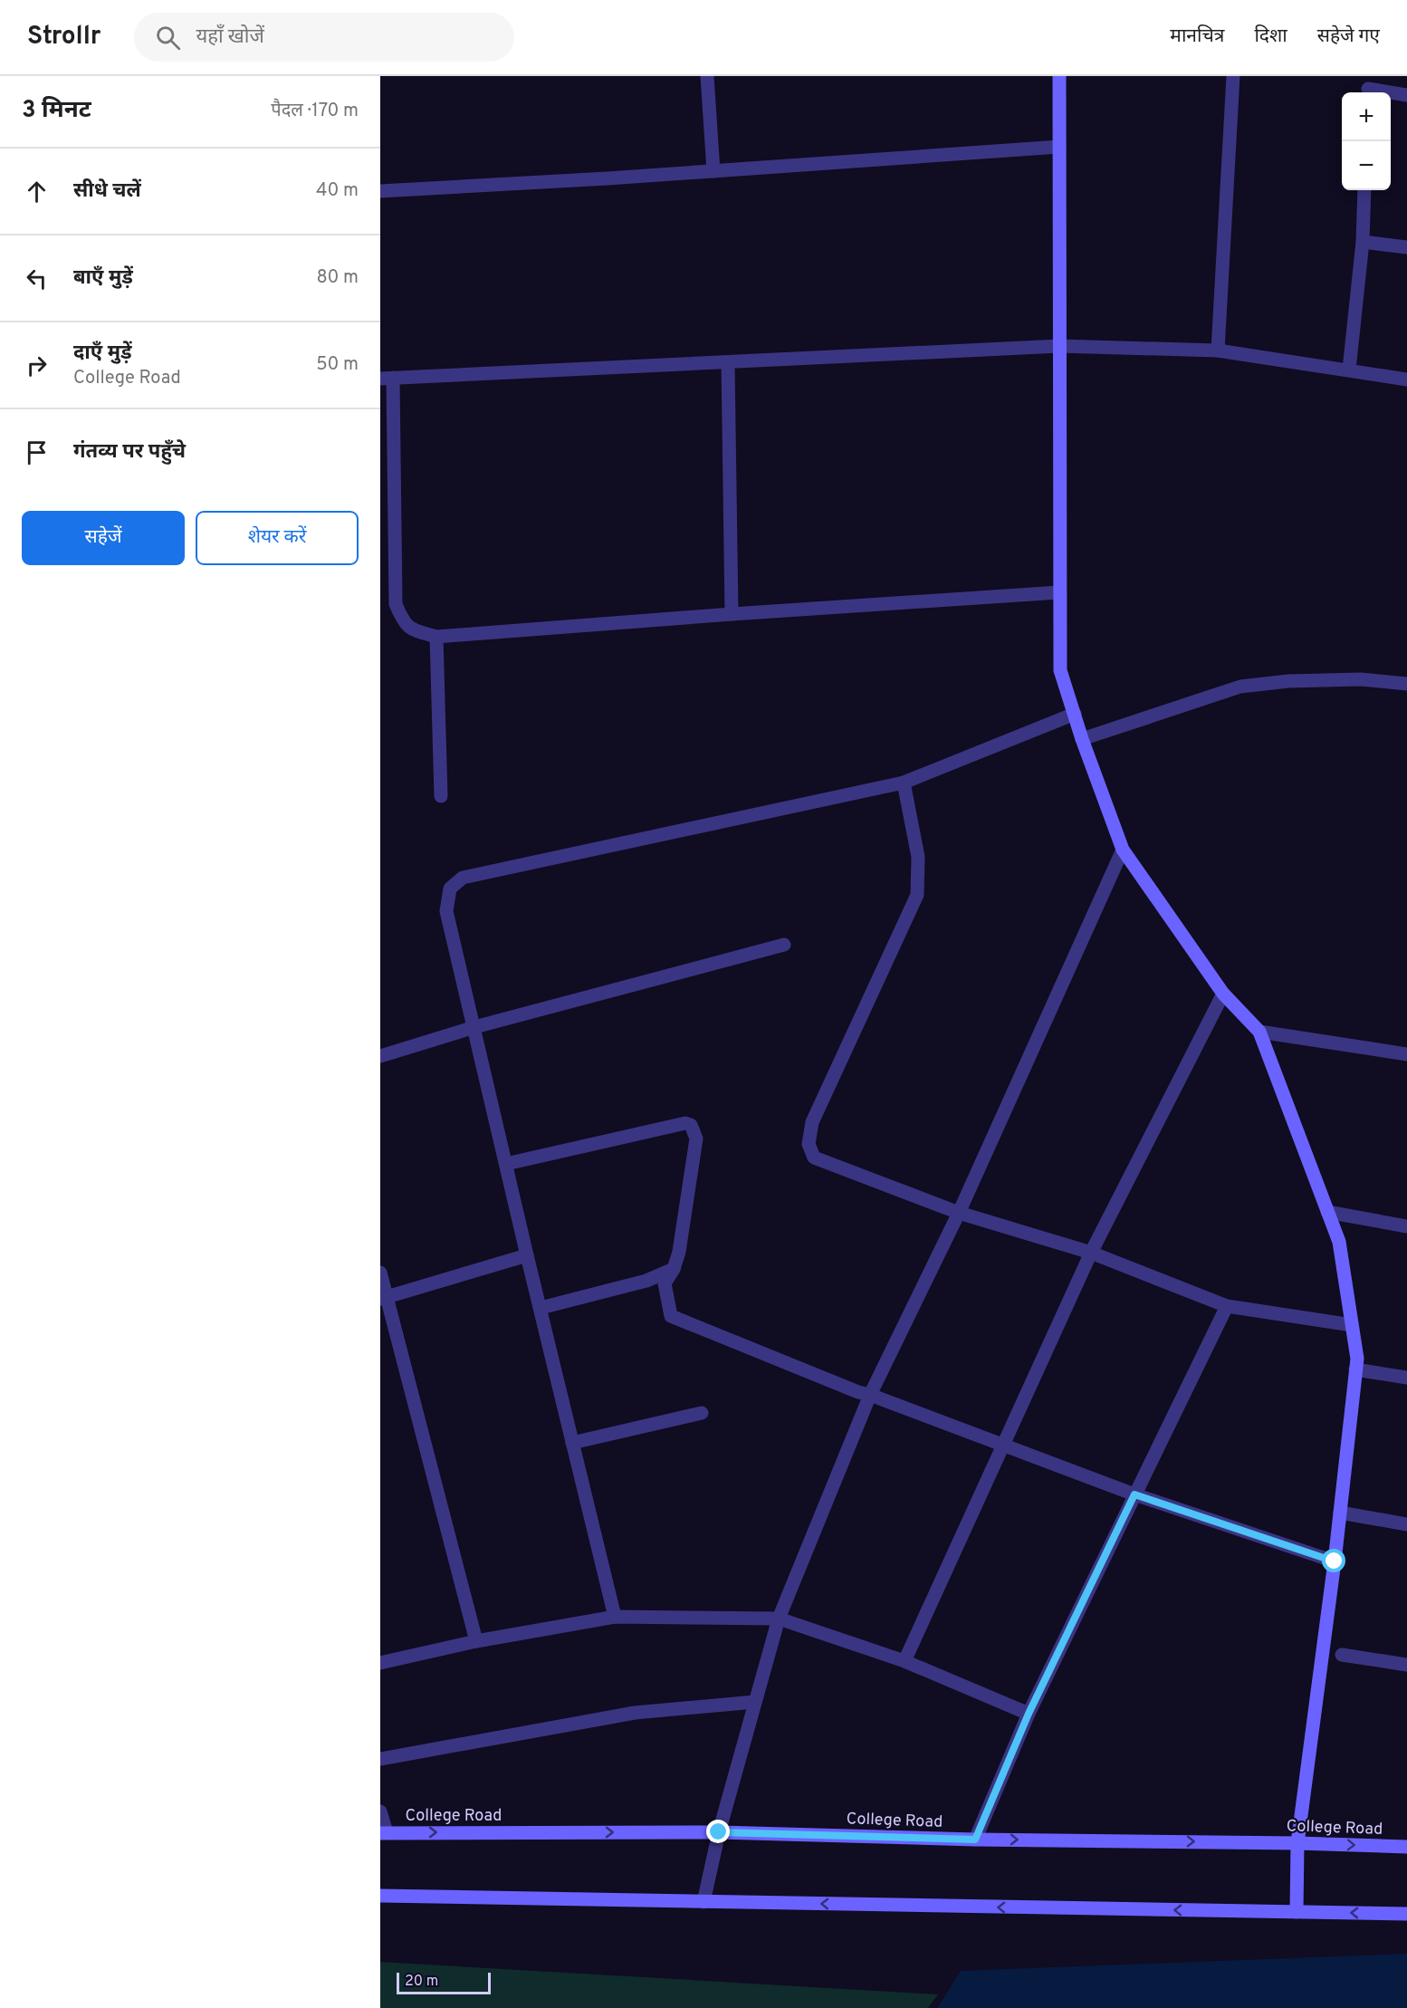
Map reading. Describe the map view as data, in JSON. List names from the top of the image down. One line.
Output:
{"streets":{"main road":["College Road"]},"scale_bar":"20 m","page":{"header":"Strollr","search":"यहाँ खोजें","nav":["मानचित्र","दिशा","सहेजे गए"],"heading":["3 मिनट","पैदल · 170 m"],"map_buttons":["+","−"],"list":[["सीधे चलें","40 m"],["बाएँ मुड़ें","80 m"],["दाएँ मुड़ें","College Road","50 m"],"गंतव्य पर पहुँचे"],"buttons":["सहेजें","शेयर करें"],"scale":"20 m"}}
